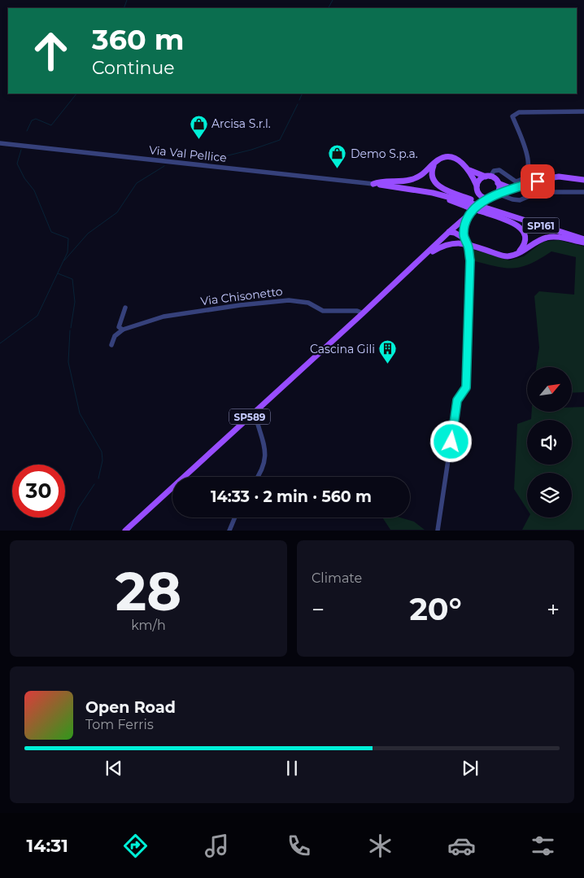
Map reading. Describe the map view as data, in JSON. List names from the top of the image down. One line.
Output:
{"streets":{"main road":["SP161","SP589"],"street":["Via Val Pellice","Via Chisonetto"]},"crossings":[["Via Val Pellice","SP161"],["SP161","SP589"],["Via Chisonetto","SP589"]],"places":{"shop":["Arcisa S.r.l.","Demo S.p.a."],"building":["Cascina Gili"]},"north":"top right","page":{"turn":["360 m","Continue"],"limit":"30","trip":"14:33 · 2 min · 560 m","tile":[["28","km/h"],"Climate"],"heat":["−","20°","+"],"song":["Open Road","Tom Ferris"],"tabs":"14:31"}}
